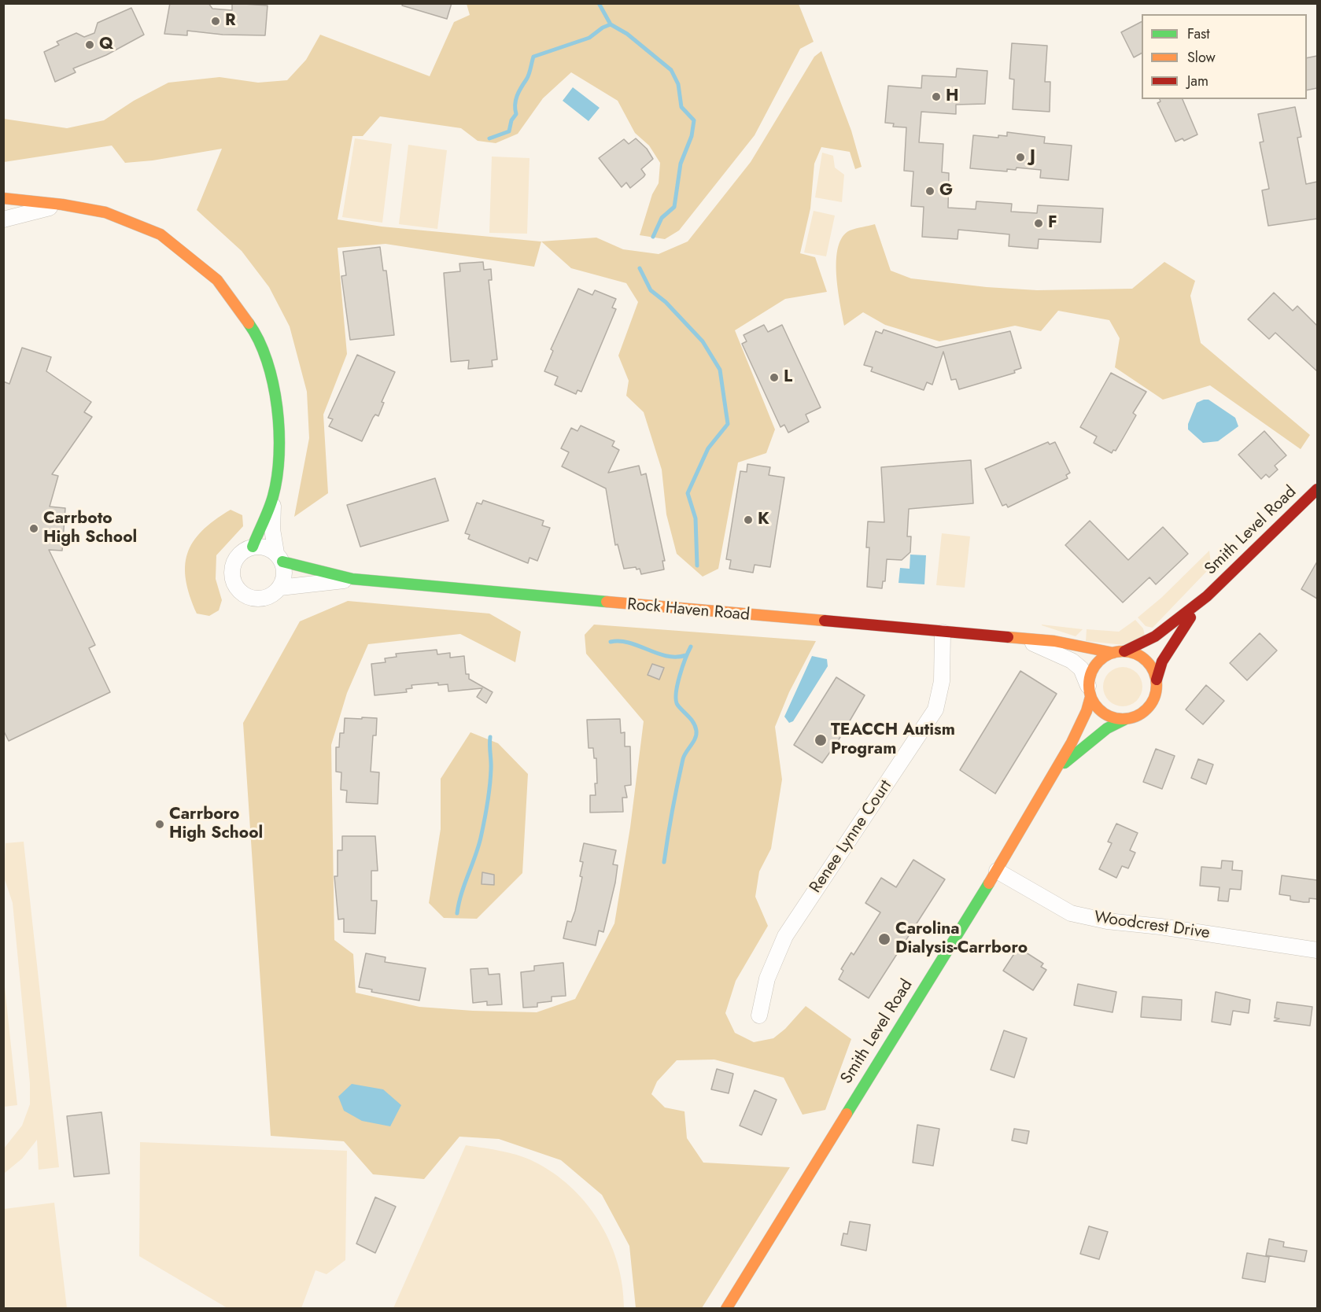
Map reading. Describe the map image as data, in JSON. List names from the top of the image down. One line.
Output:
{"streets":{"main road":["Smith Level Road","Rock Haven Road"],"street":["Renee Lynne Court","Woodcrest Drive"]},"crossings":[["Smith Level Road","Rock Haven Road"],["Smith Level Road","Woodcrest Drive"],["Rock Haven Road","Renee Lynne Court"]],"places":["R","Q","H","J","G","F","L","K","Carrboto High School","TEACCH Autism Program","Carrboro High School","Carolina Dialysis-Carrboro"],"legend":["Fast","Slow","Jam"]}
